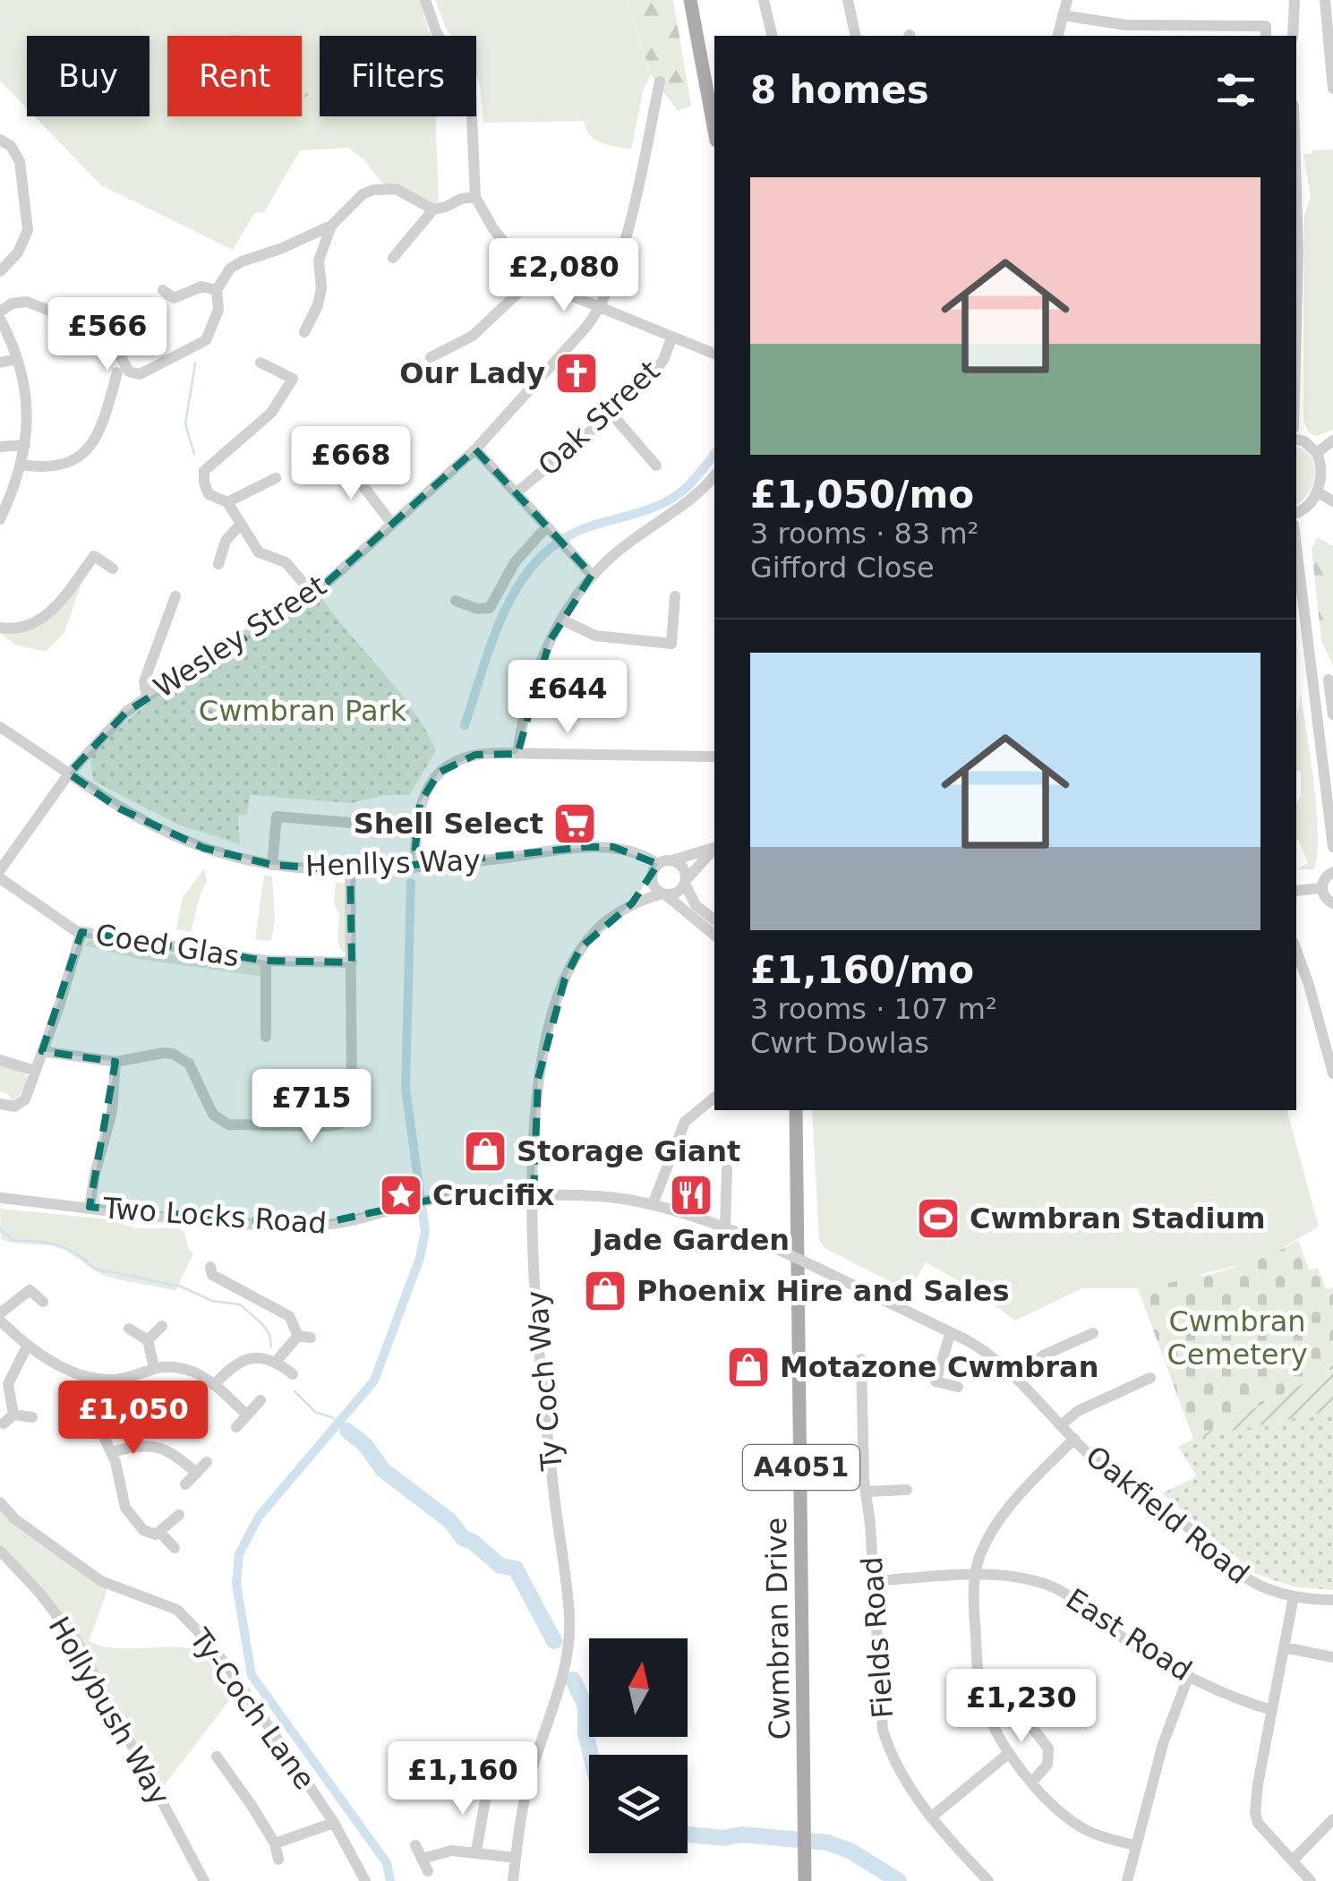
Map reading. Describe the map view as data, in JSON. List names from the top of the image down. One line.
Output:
{"streets":{"main road":["A4051","Cwmbran Drive"],"street":["Oak Street","Wesley Street","Henllys Way","Coed Glas","Two Locks Road","Ty Coch Way","Oakfield Road","East Road","Fields Road","Ty-Coch Lane","Hollybush Way"]},"crossings":[["Wesley Street","Henllys Way"],["Henllys Way","Ty Coch Way"],["Two Locks Road","Ty Coch Way"],["Two Locks Road","Oakfield Road"],["East Road","Fields Road"]],"parks":["Cwmbran Park","Cwmbran Cemetery"],"places":{"church":["Our Lady"],"supermarket":["Shell Select"],"shop":["Storage Giant","Phoenix Hire and Sales","Motazone Cwmbran"],"place":["Crucifix"],"restaurant":["Jade Garden"],"sports":["Cwmbran Stadium"]},"north":"top","page":{"chip":["Buy","Rent","Filters"],"heading":"8 homes","list":[{"name":"£1,050/mo","note":"3 rooms · 83 m² · Gifford Close"},{"name":"£1,160/mo","note":"3 rooms · 107 m² · Cwrt Dowlas"}],"price":["£2,080","£566","£668","£644","£715","£1,050","£1,230","£1,160"]}}
